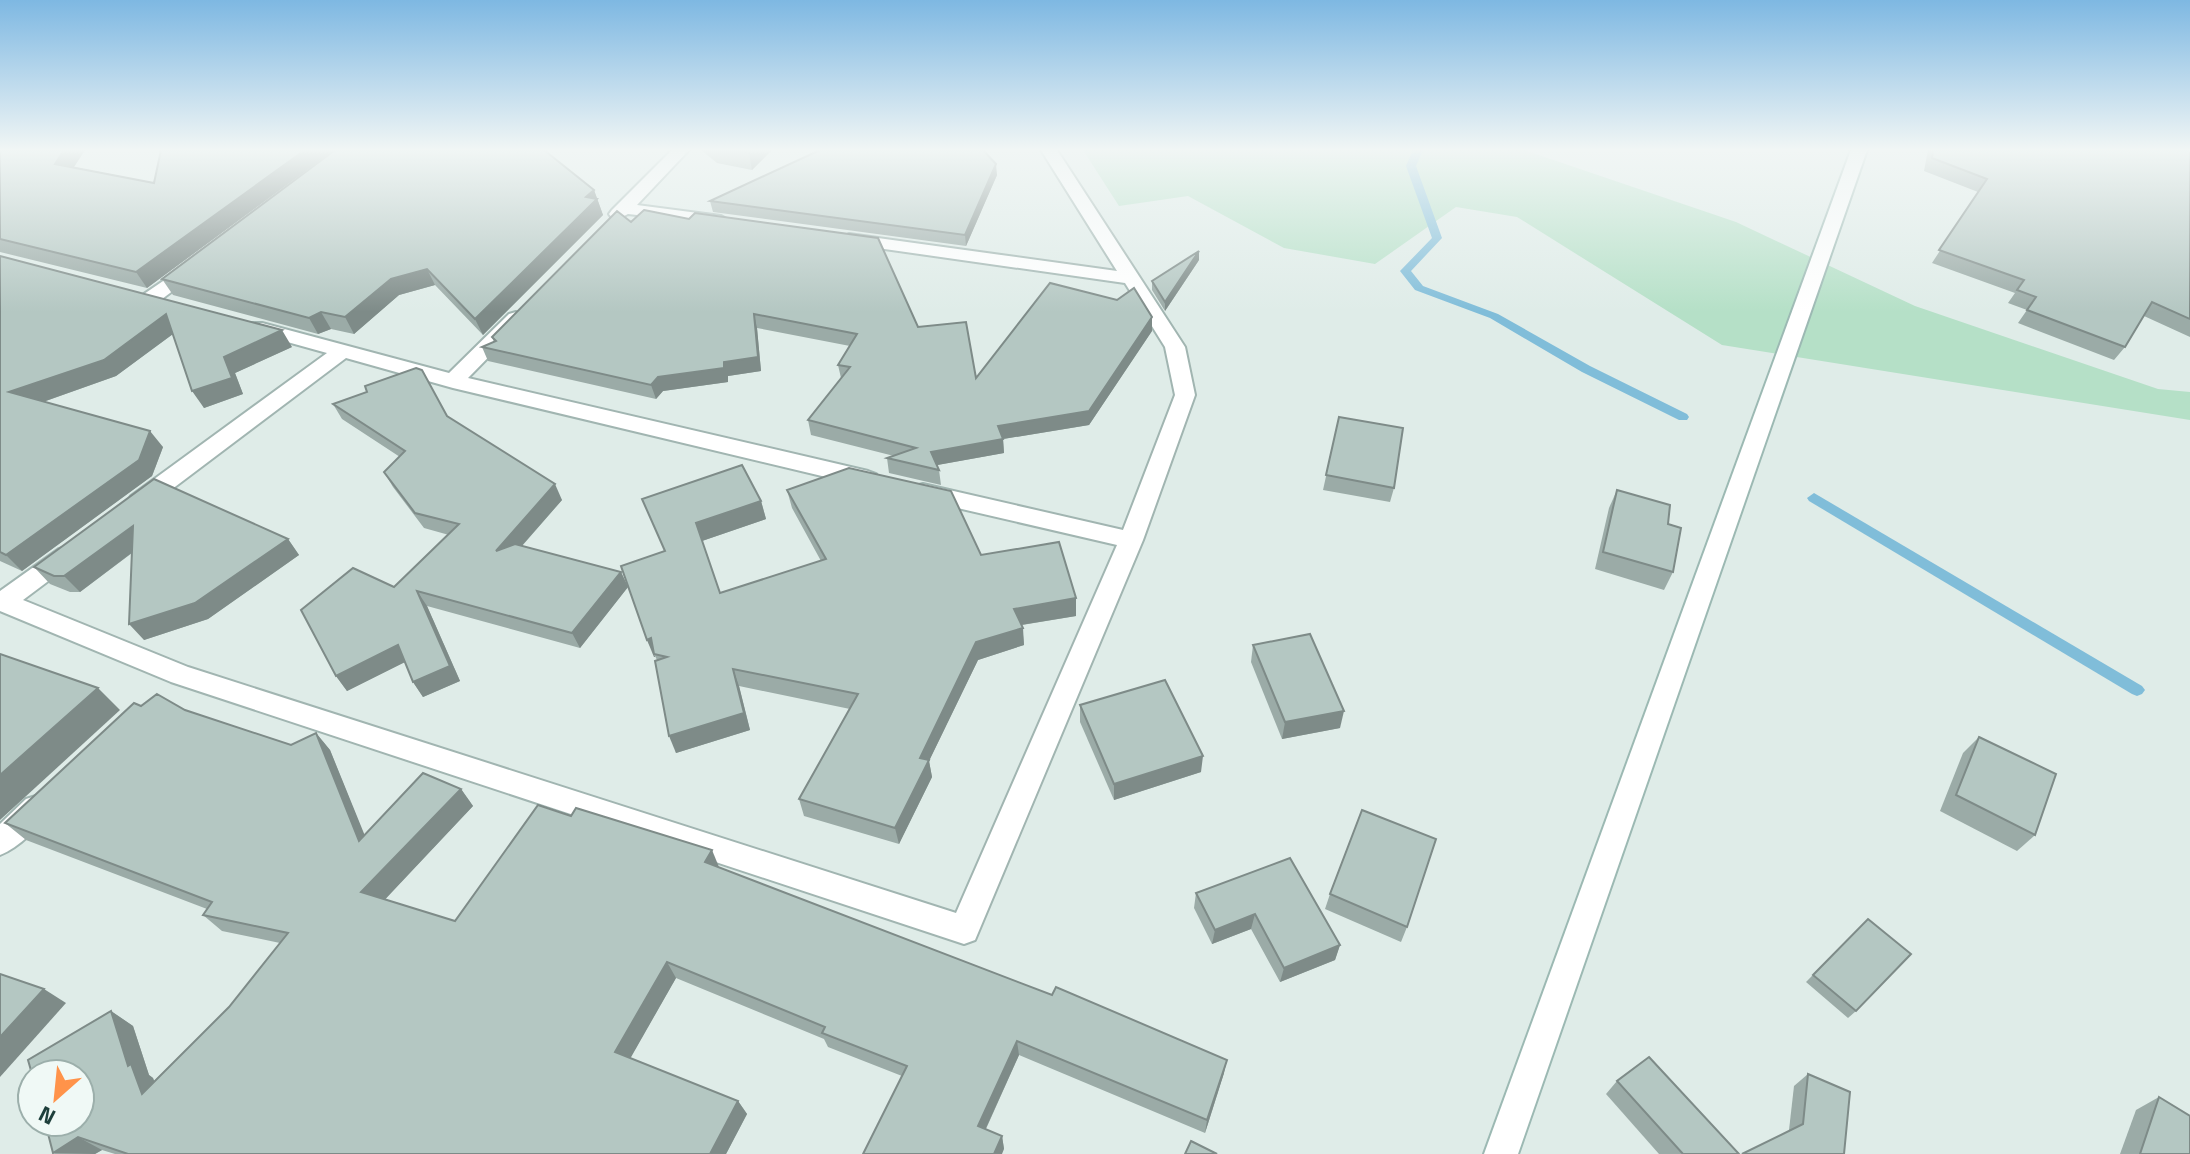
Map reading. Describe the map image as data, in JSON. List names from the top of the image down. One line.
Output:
{"north":"bottom left"}
